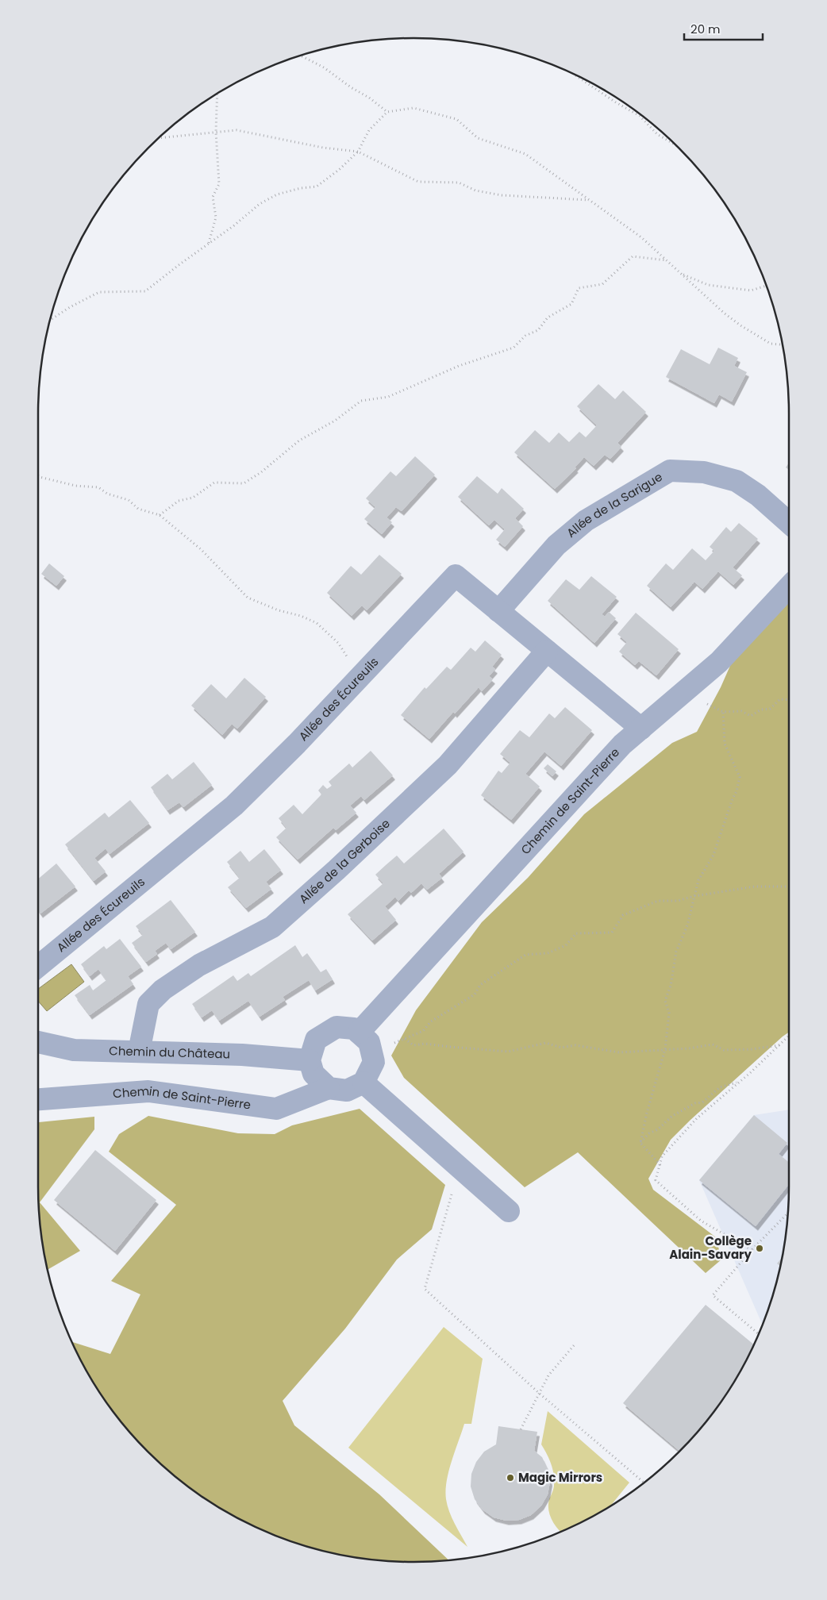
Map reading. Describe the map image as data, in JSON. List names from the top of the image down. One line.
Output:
{"streets":{"street":["Allée de la Sarigue","Allée des Écureuils","Chemin de Saint-Pierre","Allée de la Gerboise","Chemin du Château"]},"crossings":[["Allée de la Sarigue","Allée des Écureuils"],["Allée des Écureuils","Chemin de Saint-Pierre"],["Allée des Écureuils","Allée de la Gerboise"],["Chemin de Saint-Pierre","Chemin du Château"],["Allée de la Gerboise","Chemin du Château"]],"places":["Collège Alain-Savary","Magic Mirrors"],"scale_bar":"20 m"}
